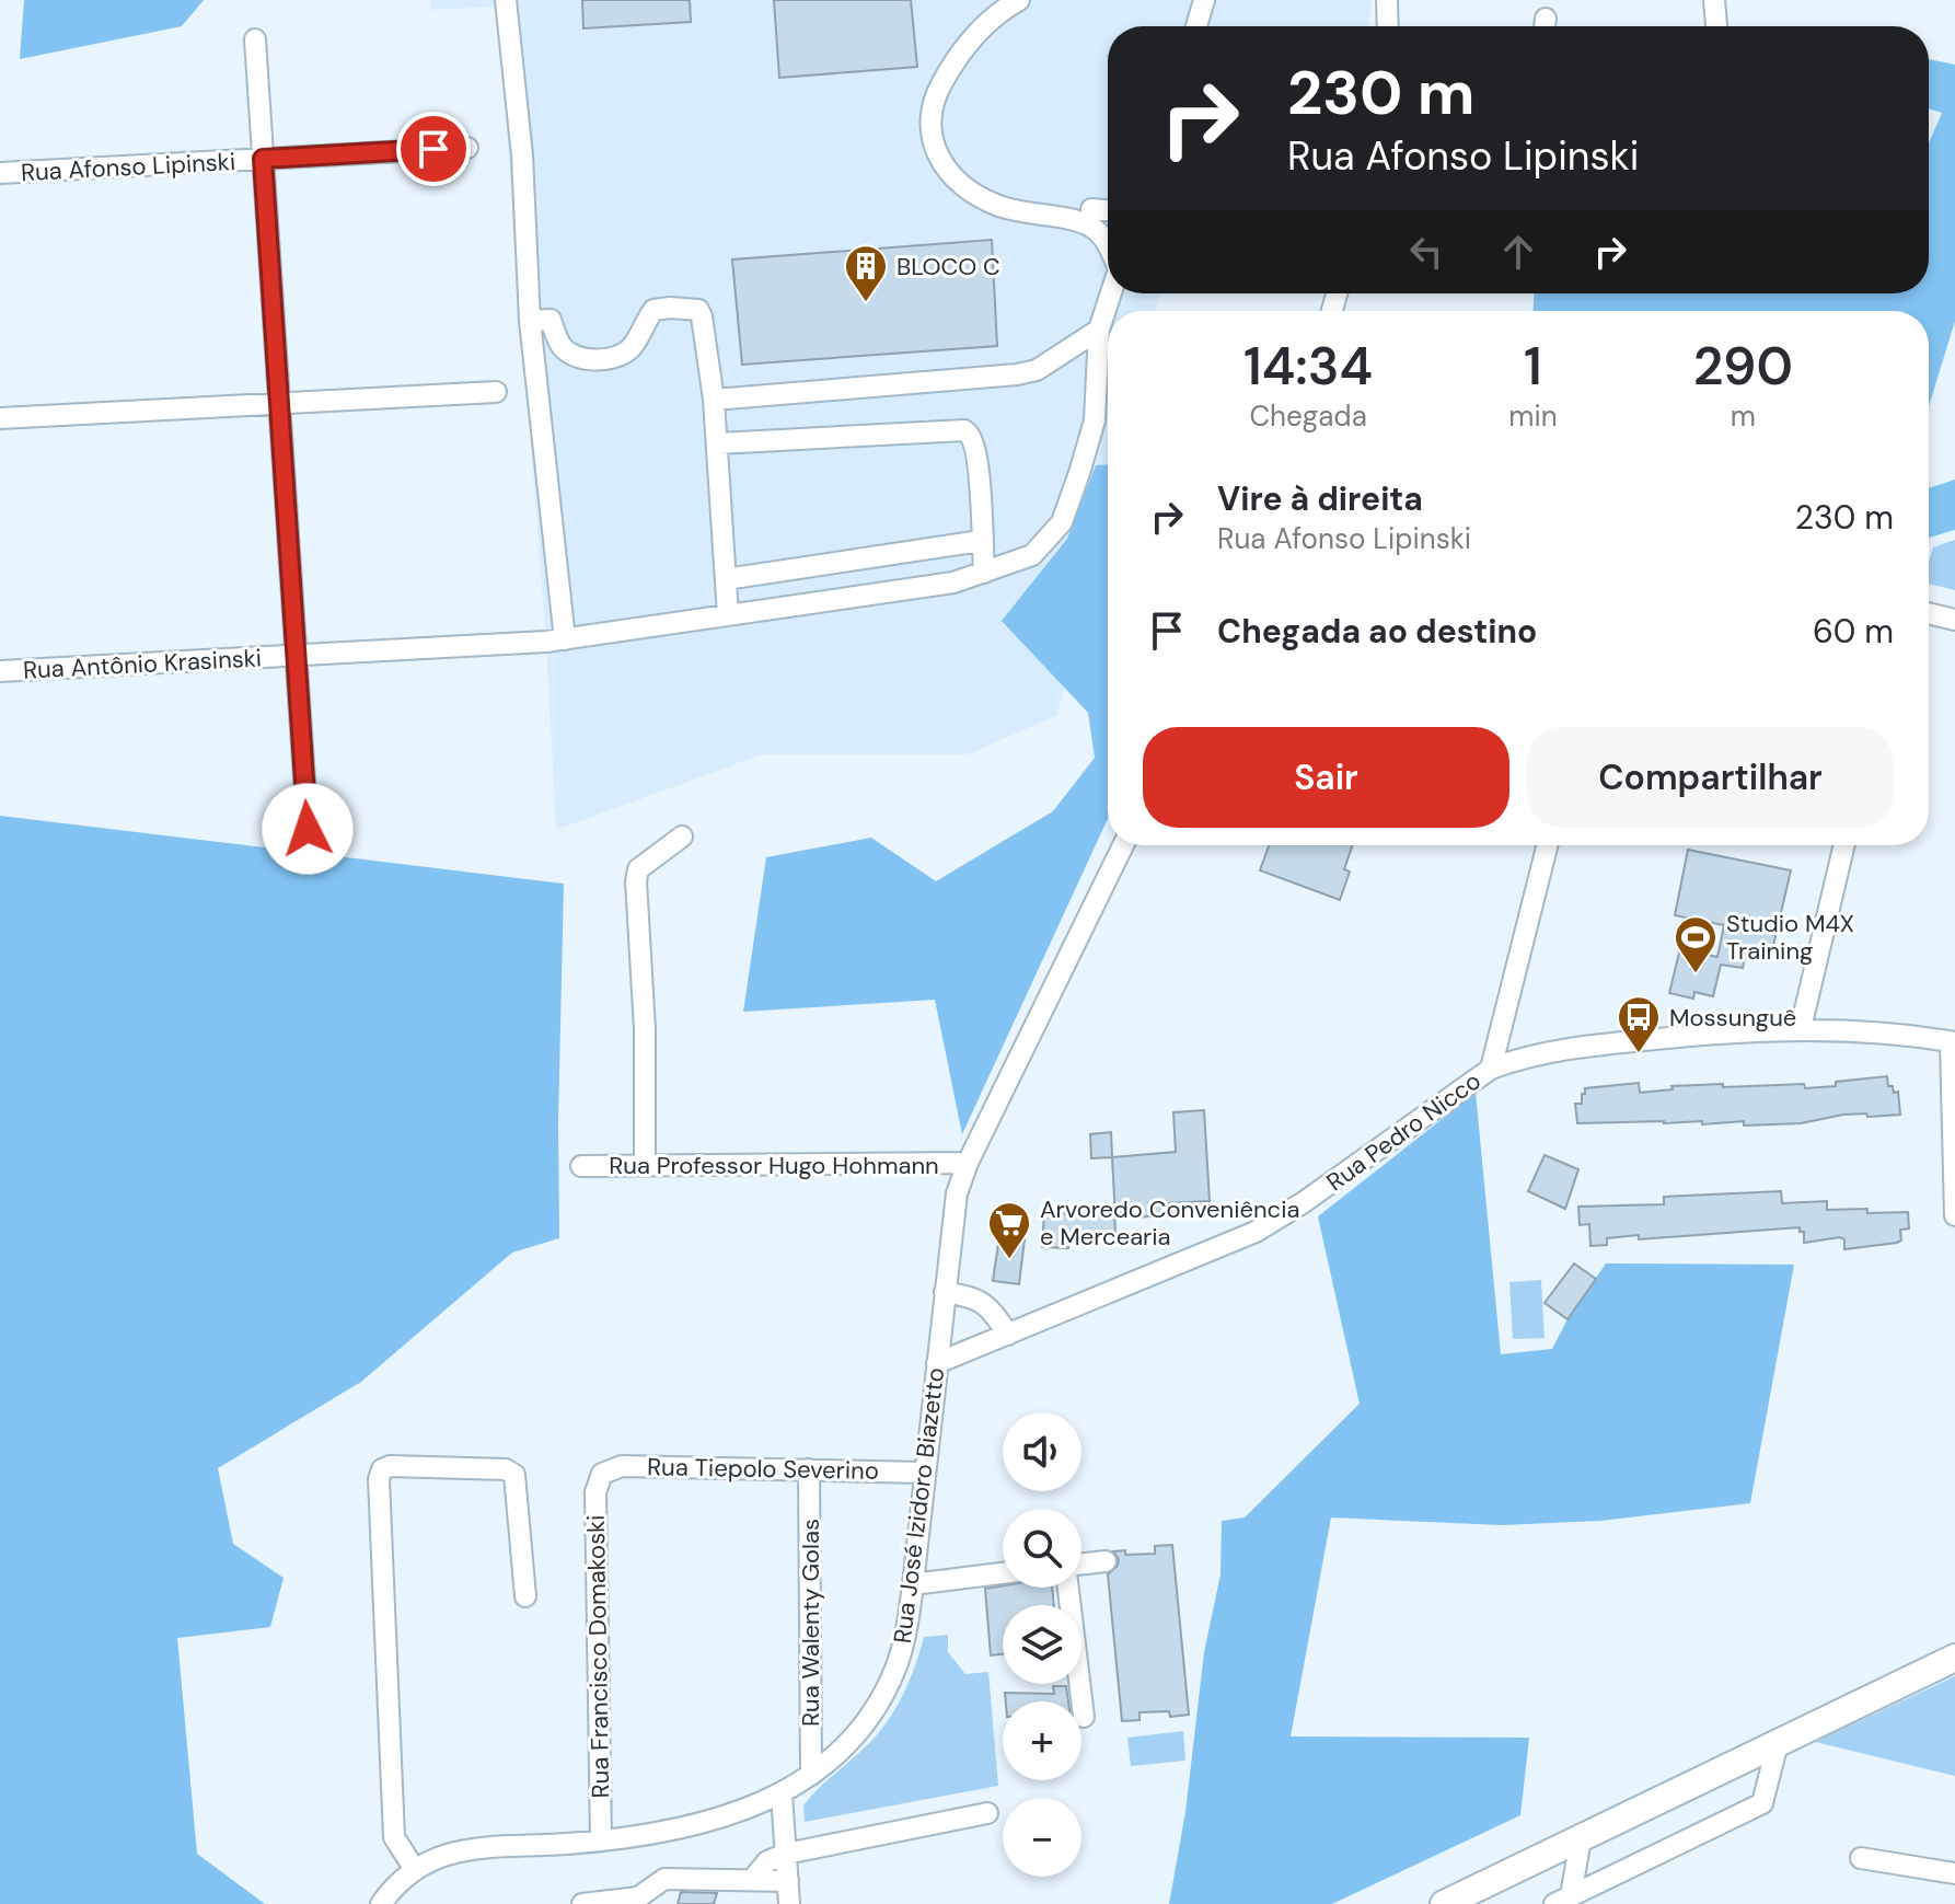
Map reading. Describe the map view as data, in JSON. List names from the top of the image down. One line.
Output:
{"streets":{"street":["Rua Afonso Lipinski","Rua Antônio Krasinski","Rua Pedro Nicco","Rua Professor Hugo Hohmann","Rua Tiepolo Severino","Rua José Izidoro Biazetto","Rua Walenty Golas","Rua Francisco Domakoski"]},"crossings":[["Rua Pedro Nicco","Rua José Izidoro Biazetto"],["Rua Professor Hugo Hohmann","Rua José Izidoro Biazetto"],["Rua Tiepolo Severino","Rua José Izidoro Biazetto"],["Rua Tiepolo Severino","Rua Walenty Golas"],["Rua Tiepolo Severino","Rua Francisco Domakoski"],["Rua José Izidoro Biazetto","Rua Walenty Golas"],["Rua José Izidoro Biazetto","Rua Francisco Domakoski"]],"places":{"building":["BLOCO C"],"sports":["Studio M4X Training"],"bus stop":["Mossunguê"],"supermarket":["Arvoredo Conveniência e Mercearia"]},"page":{"turn":["230 m","Rua Afonso Lipinski"],"eta":["14:34","Chegada","1","min","290","m"],"list":[{"name":"Vire à direita","note":"Rua Afonso Lipinski","value":"230 m"},{"name":"Chegada ao destino","value":"60 m"}],"buttons":["Sair","Compartilhar"],"map_buttons":["+","−"]}}
